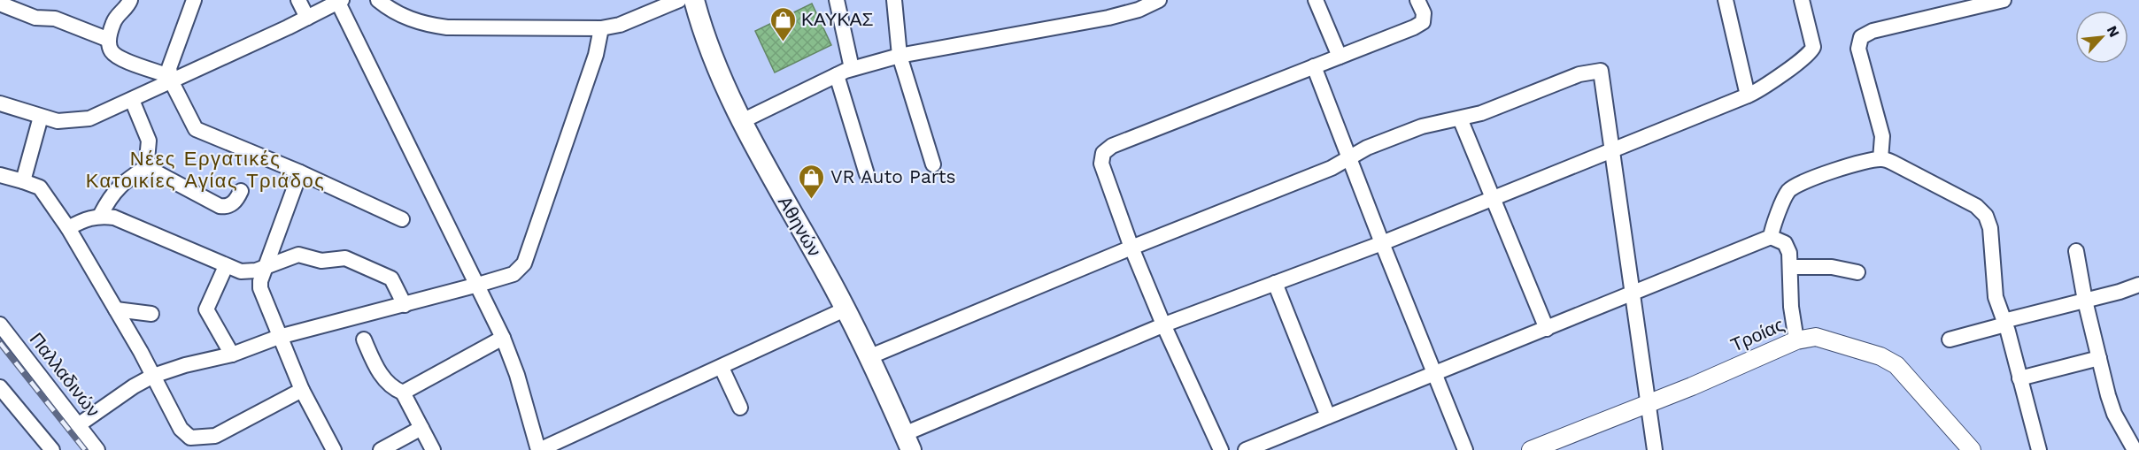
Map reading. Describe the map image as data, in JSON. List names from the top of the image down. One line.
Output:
{"streets":{"main road":["Αθηνών"],"street":["Τροίας","Παλλαδινών"]},"districts":["Νέες Εργατικές Κατοικίες Αγίας Τριάδος"],"places":{"shop":["ΚΑΥΚΑΣ","VR Auto Parts"]},"north":"top right"}
